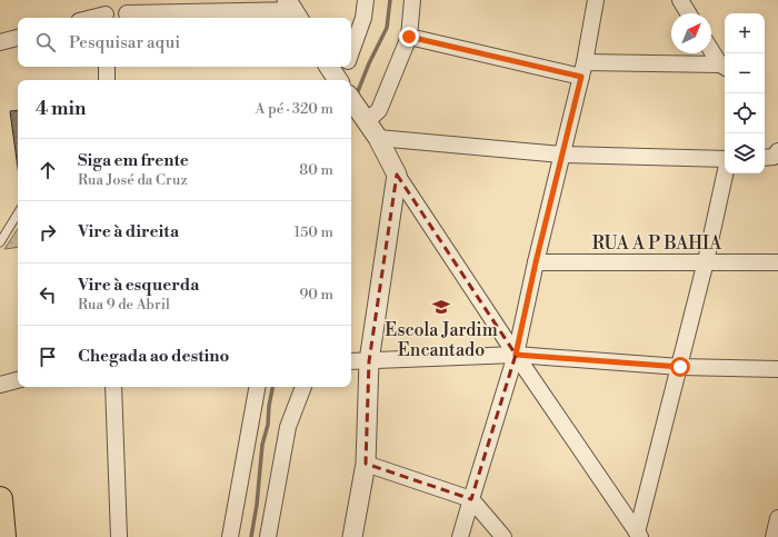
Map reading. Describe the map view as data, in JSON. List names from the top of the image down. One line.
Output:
{"streets":{"street":["RUA A P BAHIA"]},"places":{"school or university":["Escola Jardim Encantado"]},"north":"top right","page":{"map_buttons":["+","−"],"search":"Pesquisar aqui","heading":["4 min","A pé · 320 m"],"list":[["Siga em frente","Rua José da Cruz","80 m"],["Vire à direita","150 m"],["Vire à esquerda","Rua 9 de Abril","90 m"],"Chegada ao destino"]}}
